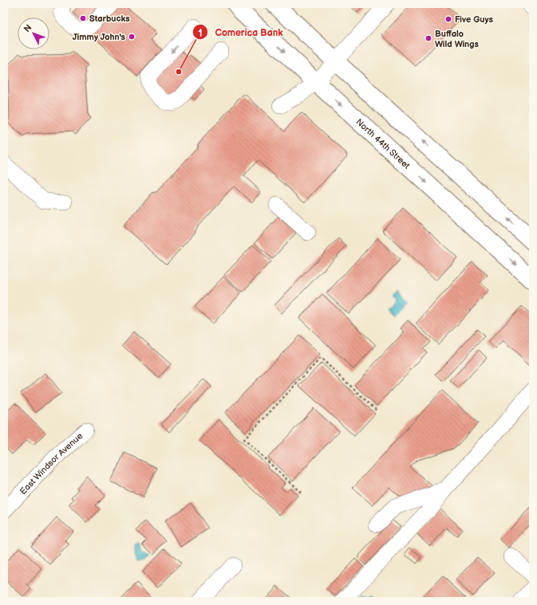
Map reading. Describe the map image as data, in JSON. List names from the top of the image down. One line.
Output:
{"streets":{"main road":["North 44th Street"],"street":["East Windsor Avenue"]},"places":["Starbucks","Five Guys","Jimmy John's","Buffalo Wild Wings","Comerica Bank"],"north":"top left"}
